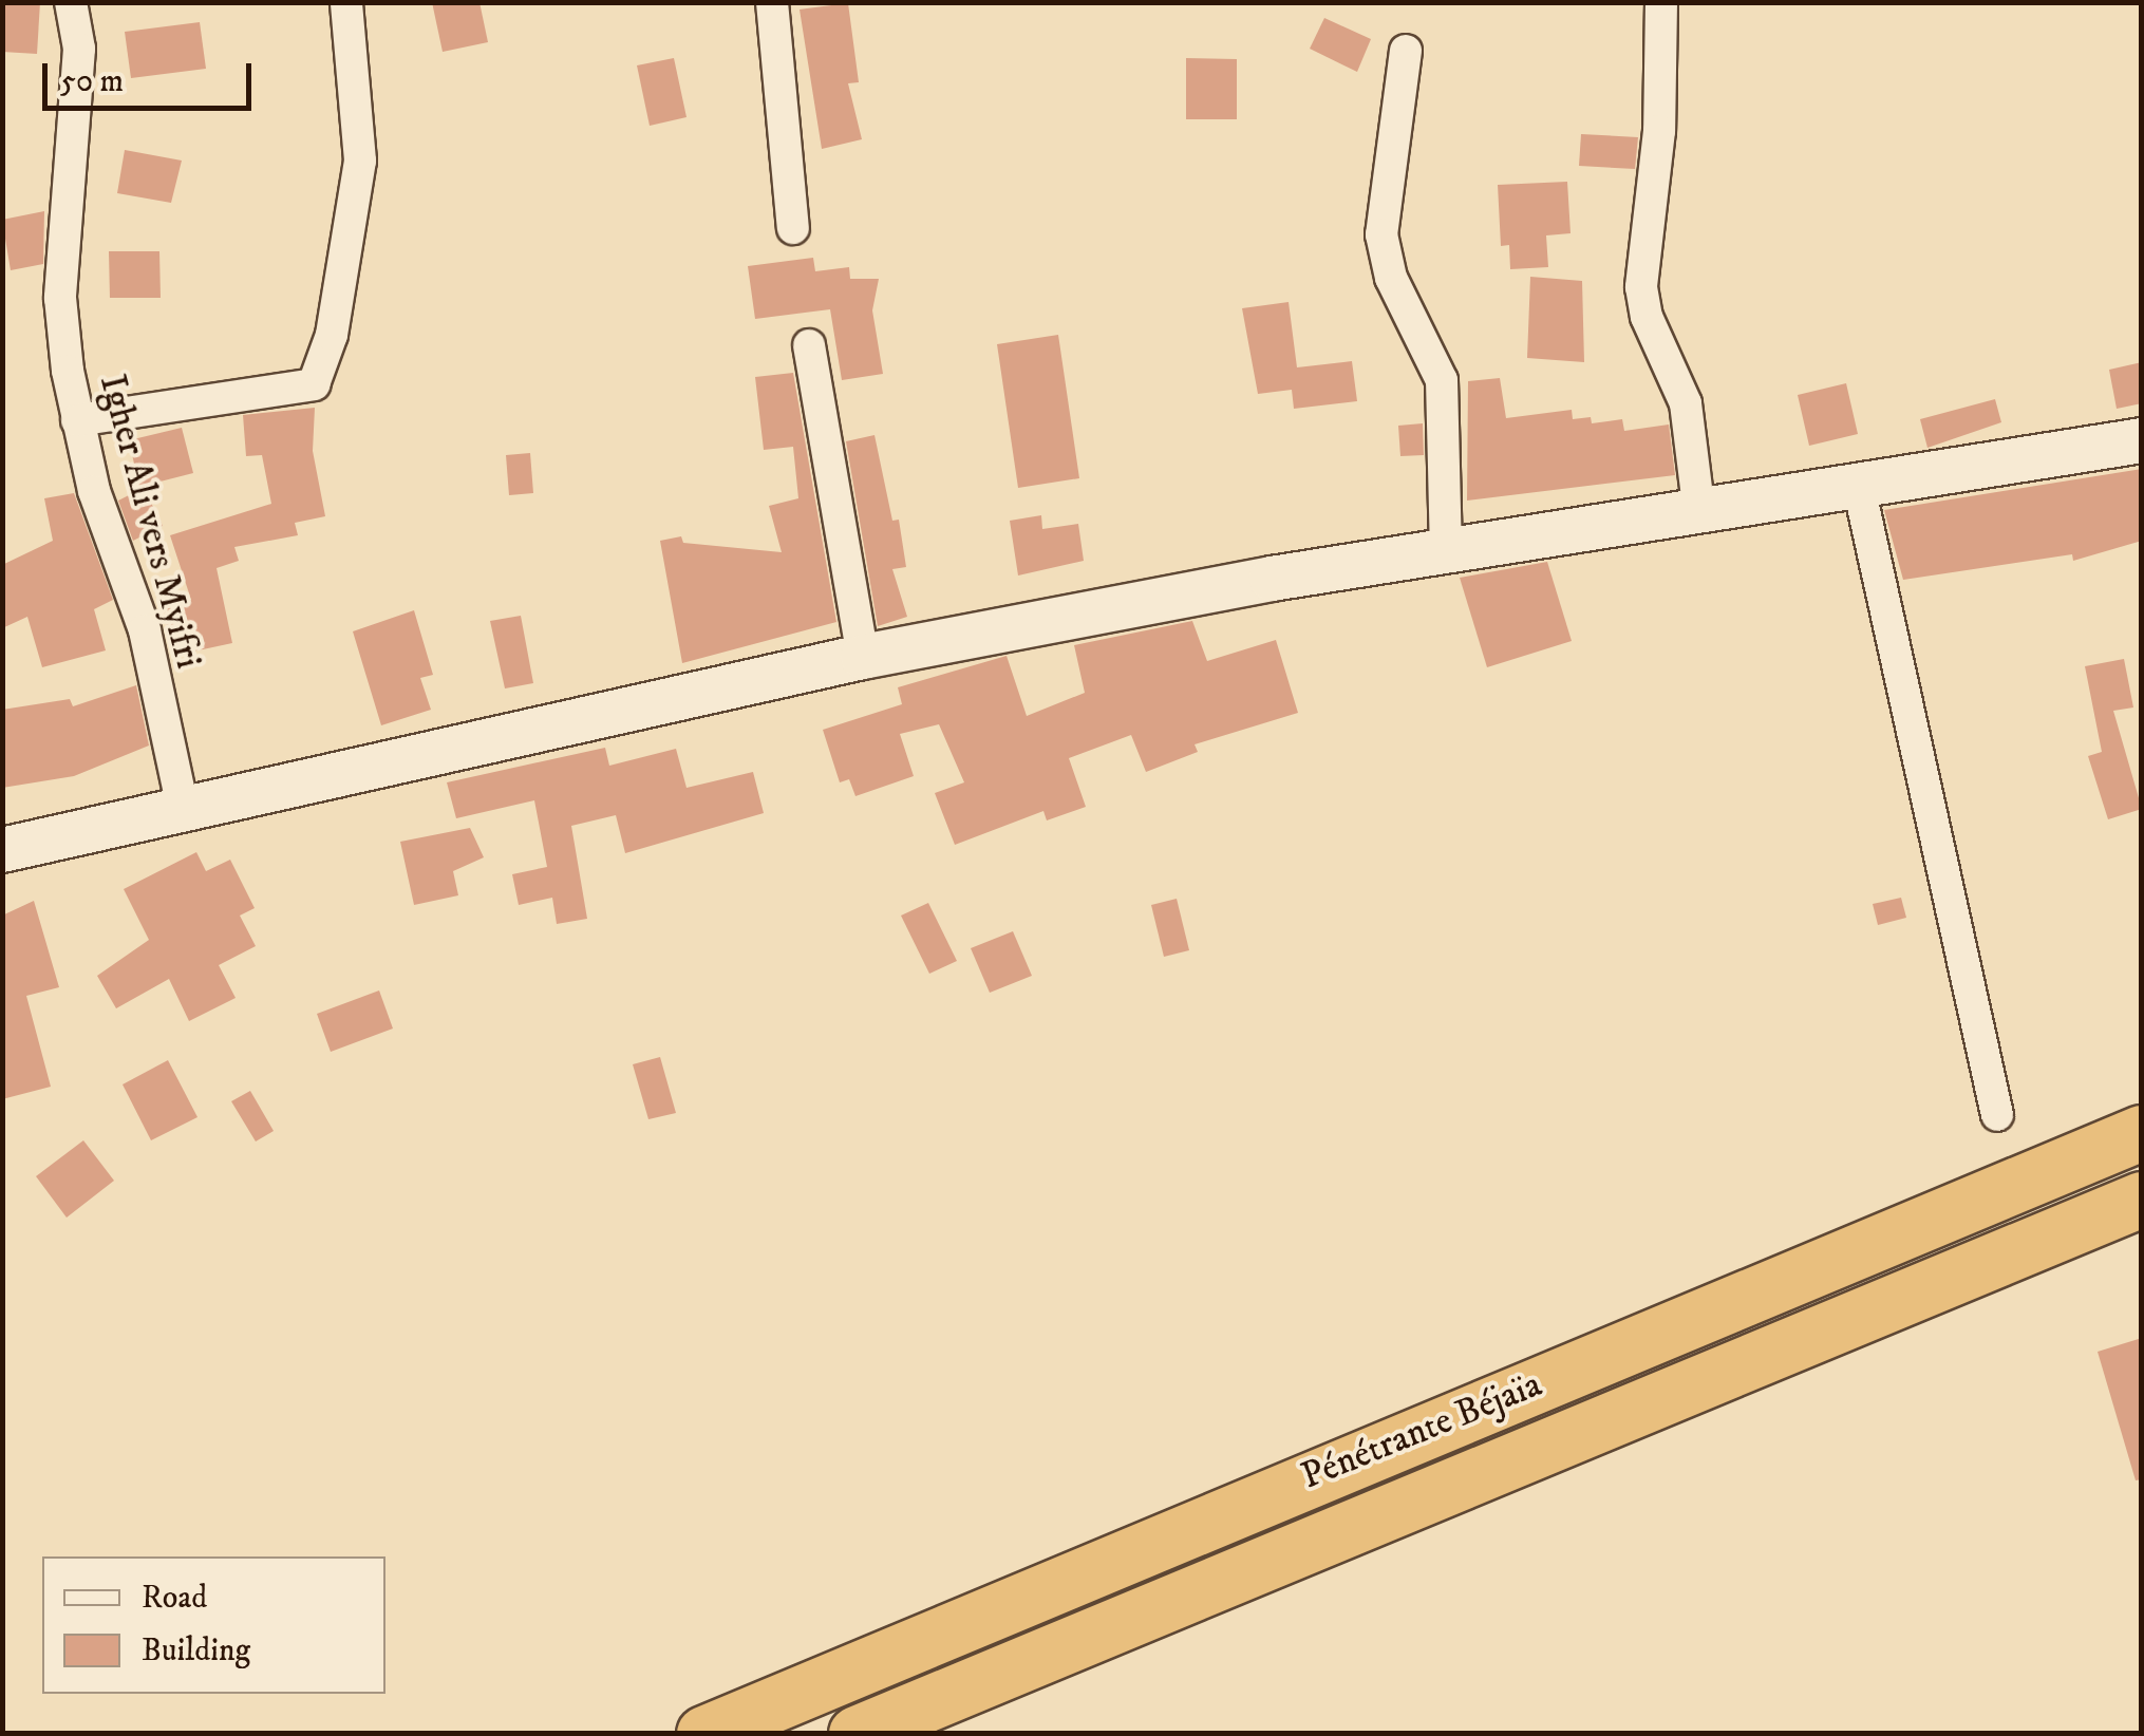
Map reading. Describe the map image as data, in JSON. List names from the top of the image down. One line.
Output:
{"streets":{"highway":["Pénétrante Béjaïa"],"street":["Igher Ali vers Myifri"]},"legend":["Road","Building"],"scale_bar":"50 m"}
